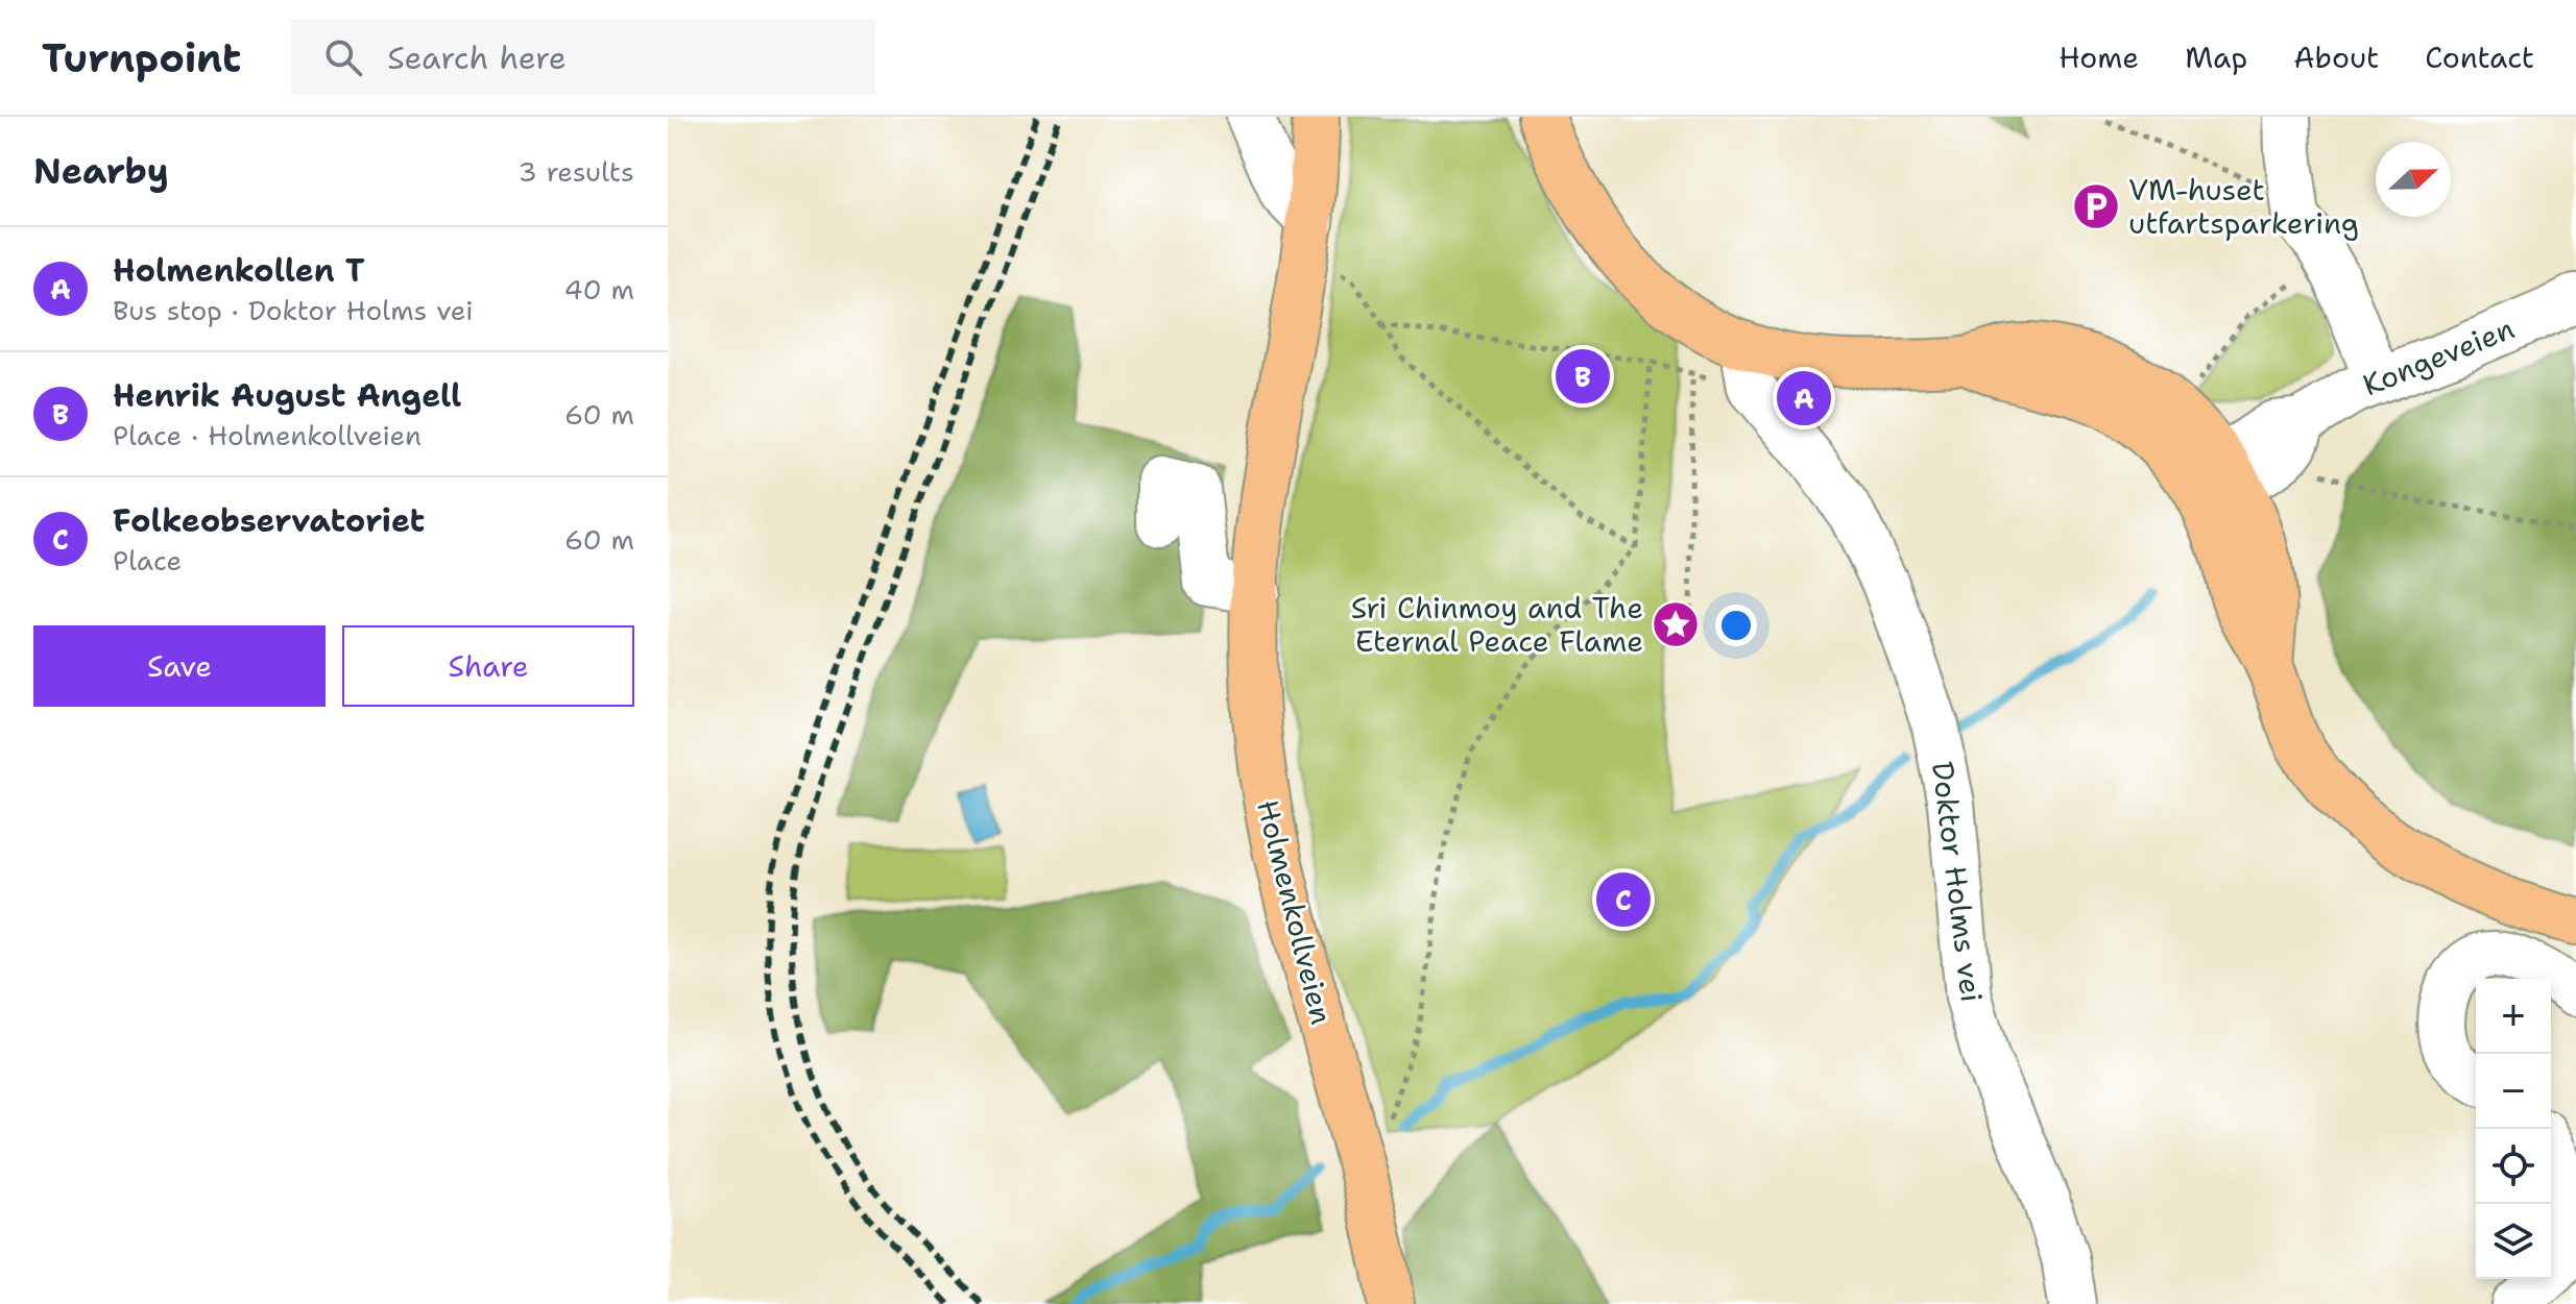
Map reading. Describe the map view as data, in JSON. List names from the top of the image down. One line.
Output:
{"streets":{"main road":["Holmenkollveien"],"street":["Kongeveien","Doktor Holms vei"]},"places":{"parking":["VM-huset utfartsparkering"],"place":["Sri Chinmoy and The Eternal Peace Flame"]},"north":"right","page":{"header":"Turnpoint","search":"Search here","nav":["Home","Map","About","Contact"],"heading":["Nearby","3 results"],"list":[{"mark":"A","name":"Holmenkollen T","note":"Bus stop · Doktor Holms vei","value":"40 m"},{"mark":"B","name":"Henrik August Angell","note":"Place · Holmenkollveien","value":"60 m"},{"mark":"C","name":"Folkeobservatoriet","note":"Place","value":"60 m"}],"pins":["B","A","C"],"buttons":["Save","Share"],"map_buttons":["+","−"]}}
